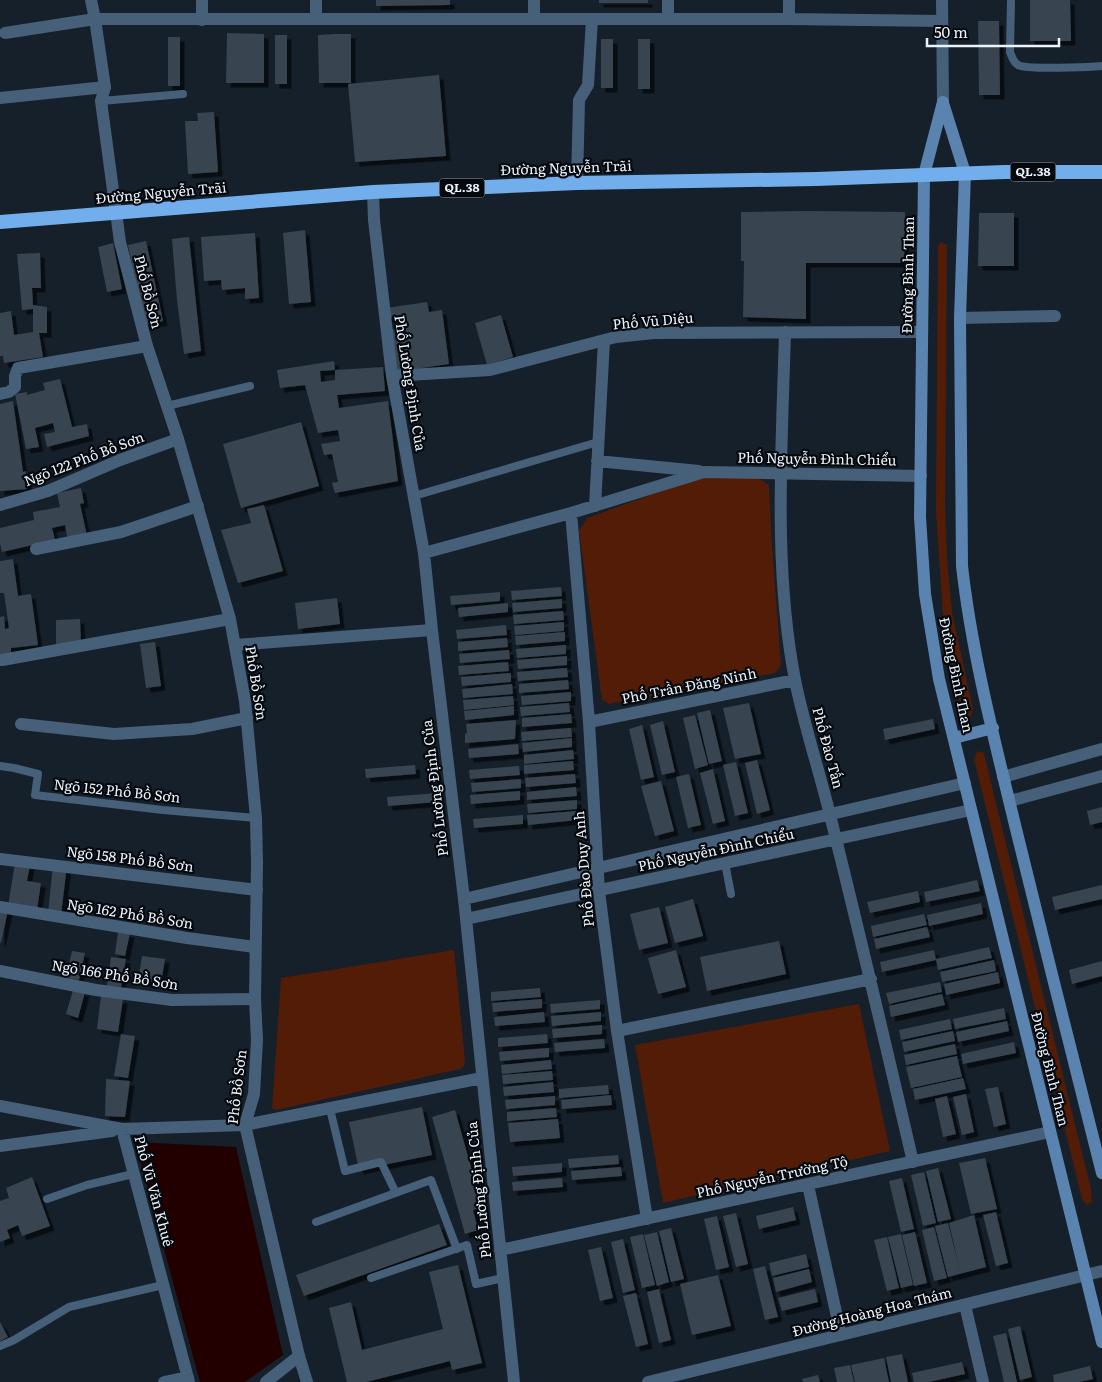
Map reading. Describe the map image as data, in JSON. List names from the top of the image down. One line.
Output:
{"streets":{"highway":["Đường Nguyễn Trãi","QL.38"],"main road":["Đường Bình Than"],"street":["Phố Bồ Sơn","Phố Vũ Diệu","Phố Lương Định Của","Ngõ 122 Phố Bồ Sơn","Phố Nguyễn Đình Chiểu","Phố Trần Đăng Ninh","Phố Đào Tấn","Ngõ 158 Phố Bồ Sơn","Phố Đào Duy Anh","Ngõ 162 Phố Bồ Sơn","Ngõ 166 Phố Bồ Sơn","Phố Nguyễn Trường Tộ","Phố Vũ Văn Khuê","Đường Hoàng Hoa Thám"],"lane":["Ngõ 152 Phố Bồ Sơn"]},"crossings":[["Đường Nguyễn Trãi","Đường Bình Than"],["Đường Nguyễn Trãi","Phố Bồ Sơn"],["Đường Nguyễn Trãi","Phố Lương Định Của"],["Đường Bình Than","Phố Vũ Diệu"],["Đường Bình Than","Phố Nguyễn Đình Chiểu"],["Đường Bình Than","Phố Nguyễn Trường Tộ"],["Đường Bình Than","Đường Hoàng Hoa Thám"],["Phố Bồ Sơn","Ngõ 122 Phố Bồ Sơn"],["Phố Bồ Sơn","Ngõ 152 Phố Bồ Sơn"],["Phố Bồ Sơn","Ngõ 158 Phố Bồ Sơn"],["Phố Bồ Sơn","Ngõ 162 Phố Bồ Sơn"],["Phố Bồ Sơn","Ngõ 166 Phố Bồ Sơn"],["Phố Bồ Sơn","Phố Vũ Văn Khuê"],["Phố Vũ Diệu","Phố Lương Định Của"],["Phố Vũ Diệu","Phố Đào Tấn"],["Phố Lương Định Của","Phố Nguyễn Đình Chiểu"],["Phố Lương Định Của","Phố Nguyễn Trường Tộ"],["Phố Lương Định Của","Phố Vũ Văn Khuê"],["Phố Nguyễn Đình Chiểu","Phố Đào Tấn"],["Phố Nguyễn Đình Chiểu","Phố Đào Duy Anh"],["Phố Trần Đăng Ninh","Phố Đào Tấn"],["Phố Trần Đăng Ninh","Phố Đào Duy Anh"],["Phố Đào Tấn","Phố Nguyễn Trường Tộ"],["Phố Đào Duy Anh","Phố Nguyễn Trường Tộ"]],"scale_bar":"50 m"}
